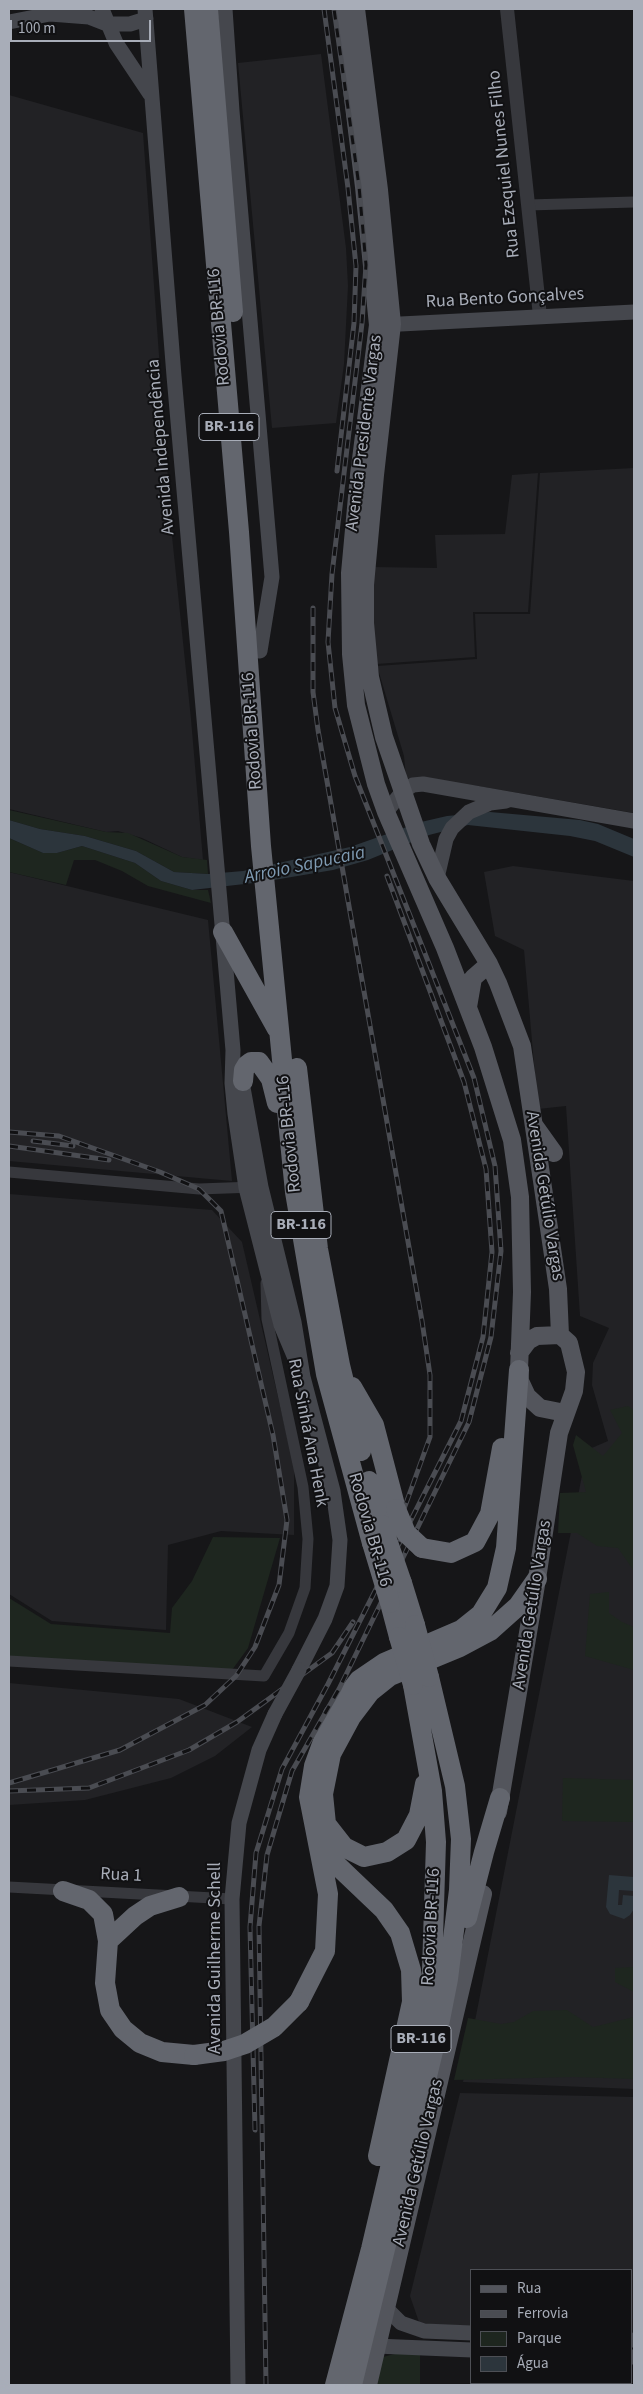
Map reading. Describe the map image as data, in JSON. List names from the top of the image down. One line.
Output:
{"streets":{"highway":["Rodovia BR-116","BR-116"],"main road":["Rua Bento Gonçalves","Avenida Presidente Vargas","Avenida Independência","Avenida Getúlio Vargas","Avenida Guilherme Schell"],"street":["Rua Ezequiel Nunes Filho","Rua Sinhá Ana Henk","Rua 1"]},"crossings":[["Rua Ezequiel Nunes Filho","Rua Bento Gonçalves"],["Rua Bento Gonçalves","Avenida Presidente Vargas"],["Rodovia BR-116","BR-116"],["BR-116","Avenida Getúlio Vargas"],["BR-116","Avenida Guilherme Schell"],["Avenida Presidente Vargas","Avenida Getúlio Vargas"],["Avenida Independência","Avenida Guilherme Schell"],["Rua Sinhá Ana Henk","Avenida Guilherme Schell"],["Rua 1","Avenida Guilherme Schell"]],"water":["Arroio Sapucaia"],"legend":["Rua","Ferrovia","Parque","Água"],"scale_bar":"100 m"}
